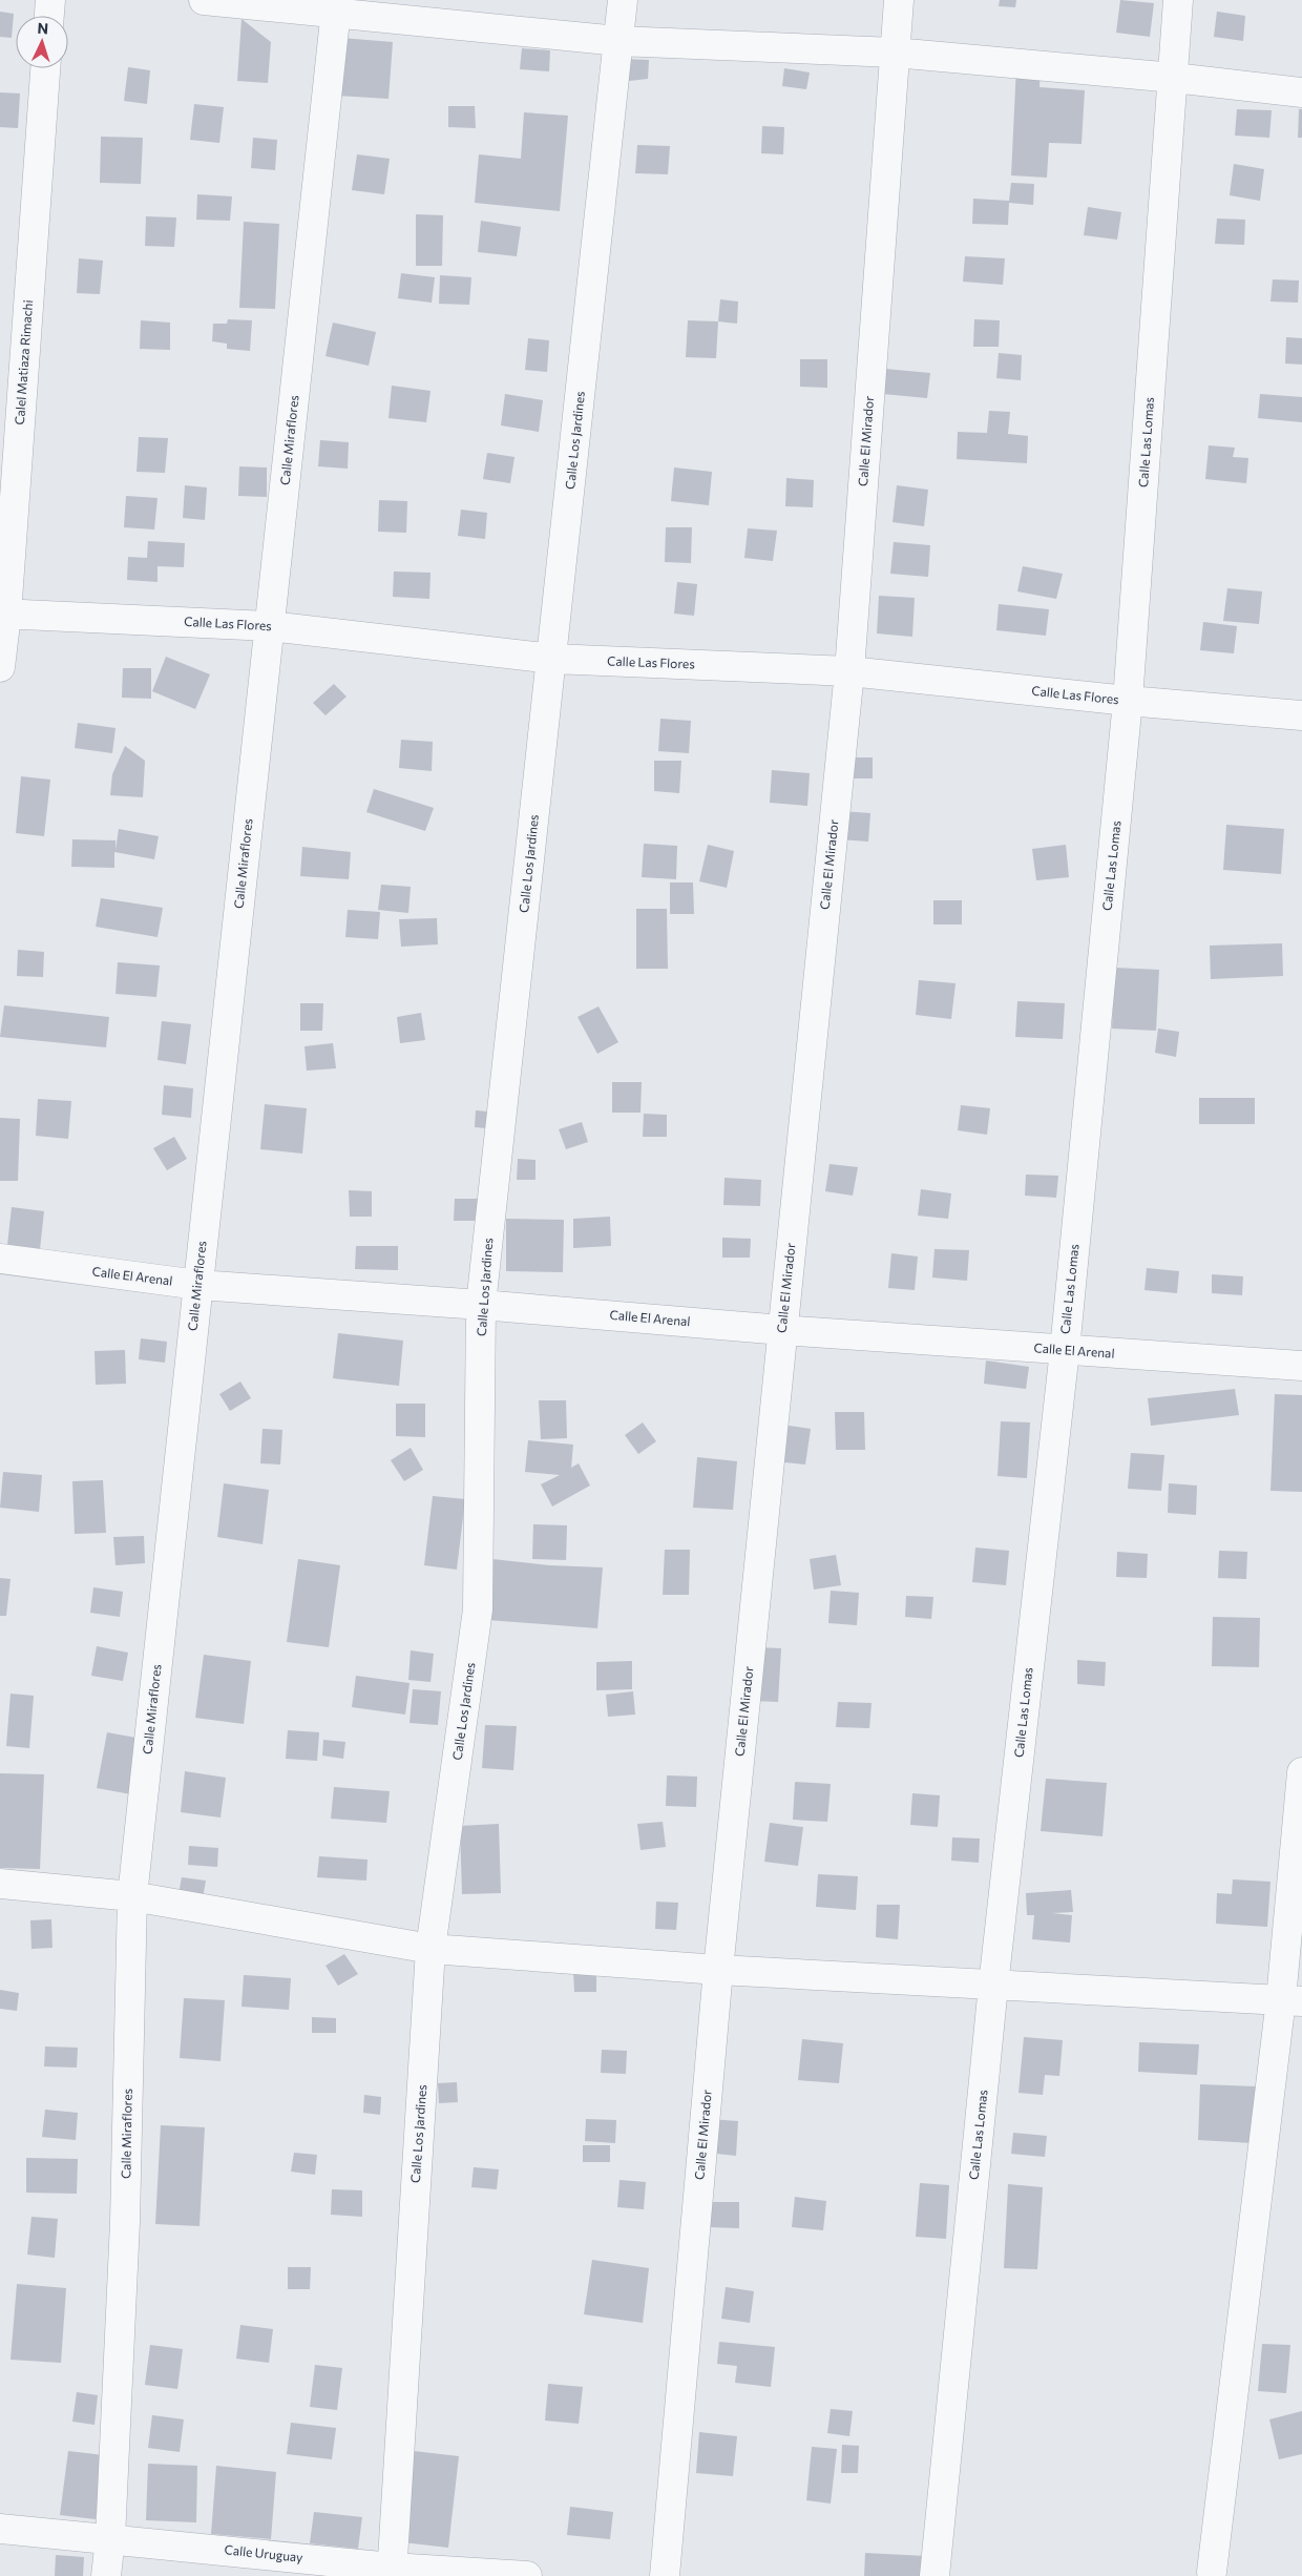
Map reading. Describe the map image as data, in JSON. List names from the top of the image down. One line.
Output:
{"streets":{"street":["Calel Matiaza Rimachi","Calle Miraflores","Calle Los Jardines","Calle El Mirador","Calle Las Lomas","Calle Las Flores","Calle El Arenal","Calle Uruguay"]},"crossings":[["Calel Matiaza Rimachi","Calle Las Flores"],["Calle Miraflores","Calle Las Flores"],["Calle Miraflores","Calle El Arenal"],["Calle Miraflores","Calle Uruguay"],["Calle Los Jardines","Calle Las Flores"],["Calle Los Jardines","Calle El Arenal"],["Calle Los Jardines","Calle Uruguay"],["Calle El Mirador","Calle Las Flores"],["Calle El Mirador","Calle El Arenal"],["Calle Las Lomas","Calle Las Flores"],["Calle Las Lomas","Calle El Arenal"]],"north":"top"}
